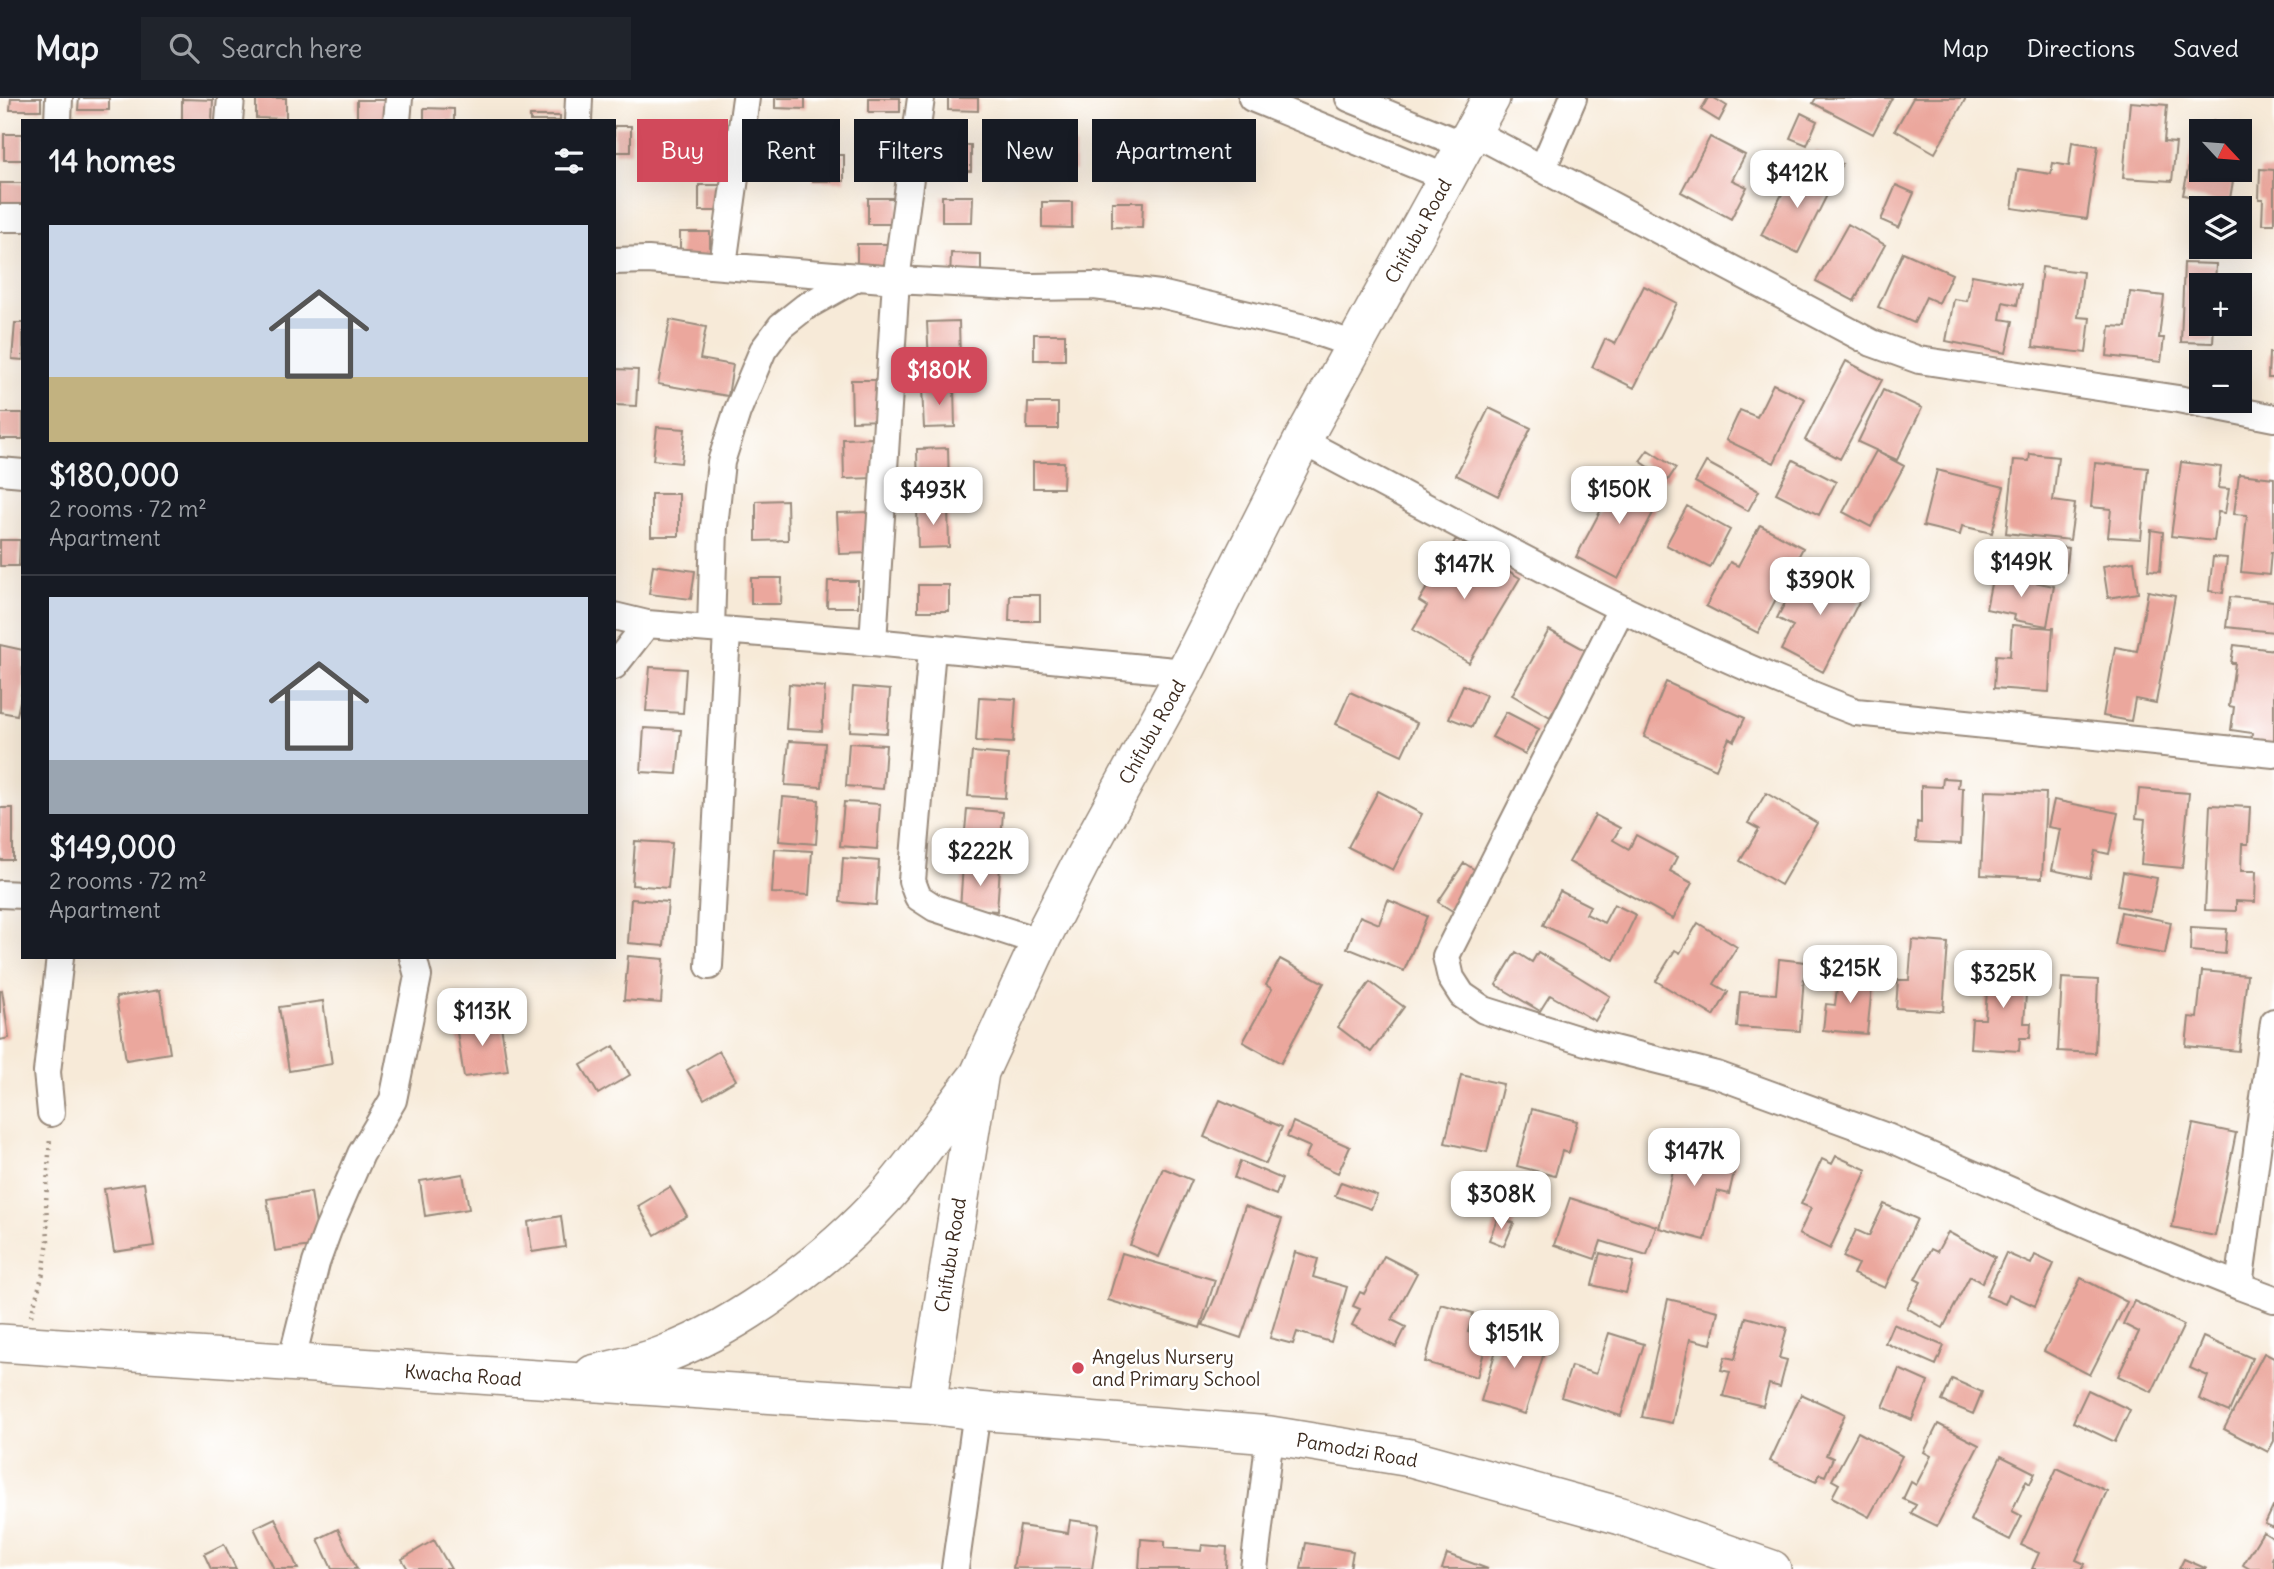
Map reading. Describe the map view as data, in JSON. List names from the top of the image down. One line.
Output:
{"streets":{"main road":["Chifubu Road","Kwacha Road","Pamodzi Road"]},"crossings":[["Chifubu Road","Kwacha Road"],["Chifubu Road","Pamodzi Road"],["Kwacha Road","Pamodzi Road"]],"places":["Angelus Nursery and Primary School"],"north":"bottom right","page":{"header":"Map","search":"Search here","nav":["Map","Directions","Saved"],"map_buttons":["+","−"],"chip":["Buy","Rent","Filters","New","Apartment"],"heading":"14 homes","price":["$412K","$180K","$150K","$493K","$149K","$147K","$390K","$222K","$215K","$325K","$113K","$147K","$308K","$151K"],"list":[{"name":"$180,000","note":"2 rooms · 72 m² · Apartment"},{"name":"$149,000","note":"2 rooms · 72 m² · Apartment"}]}}
